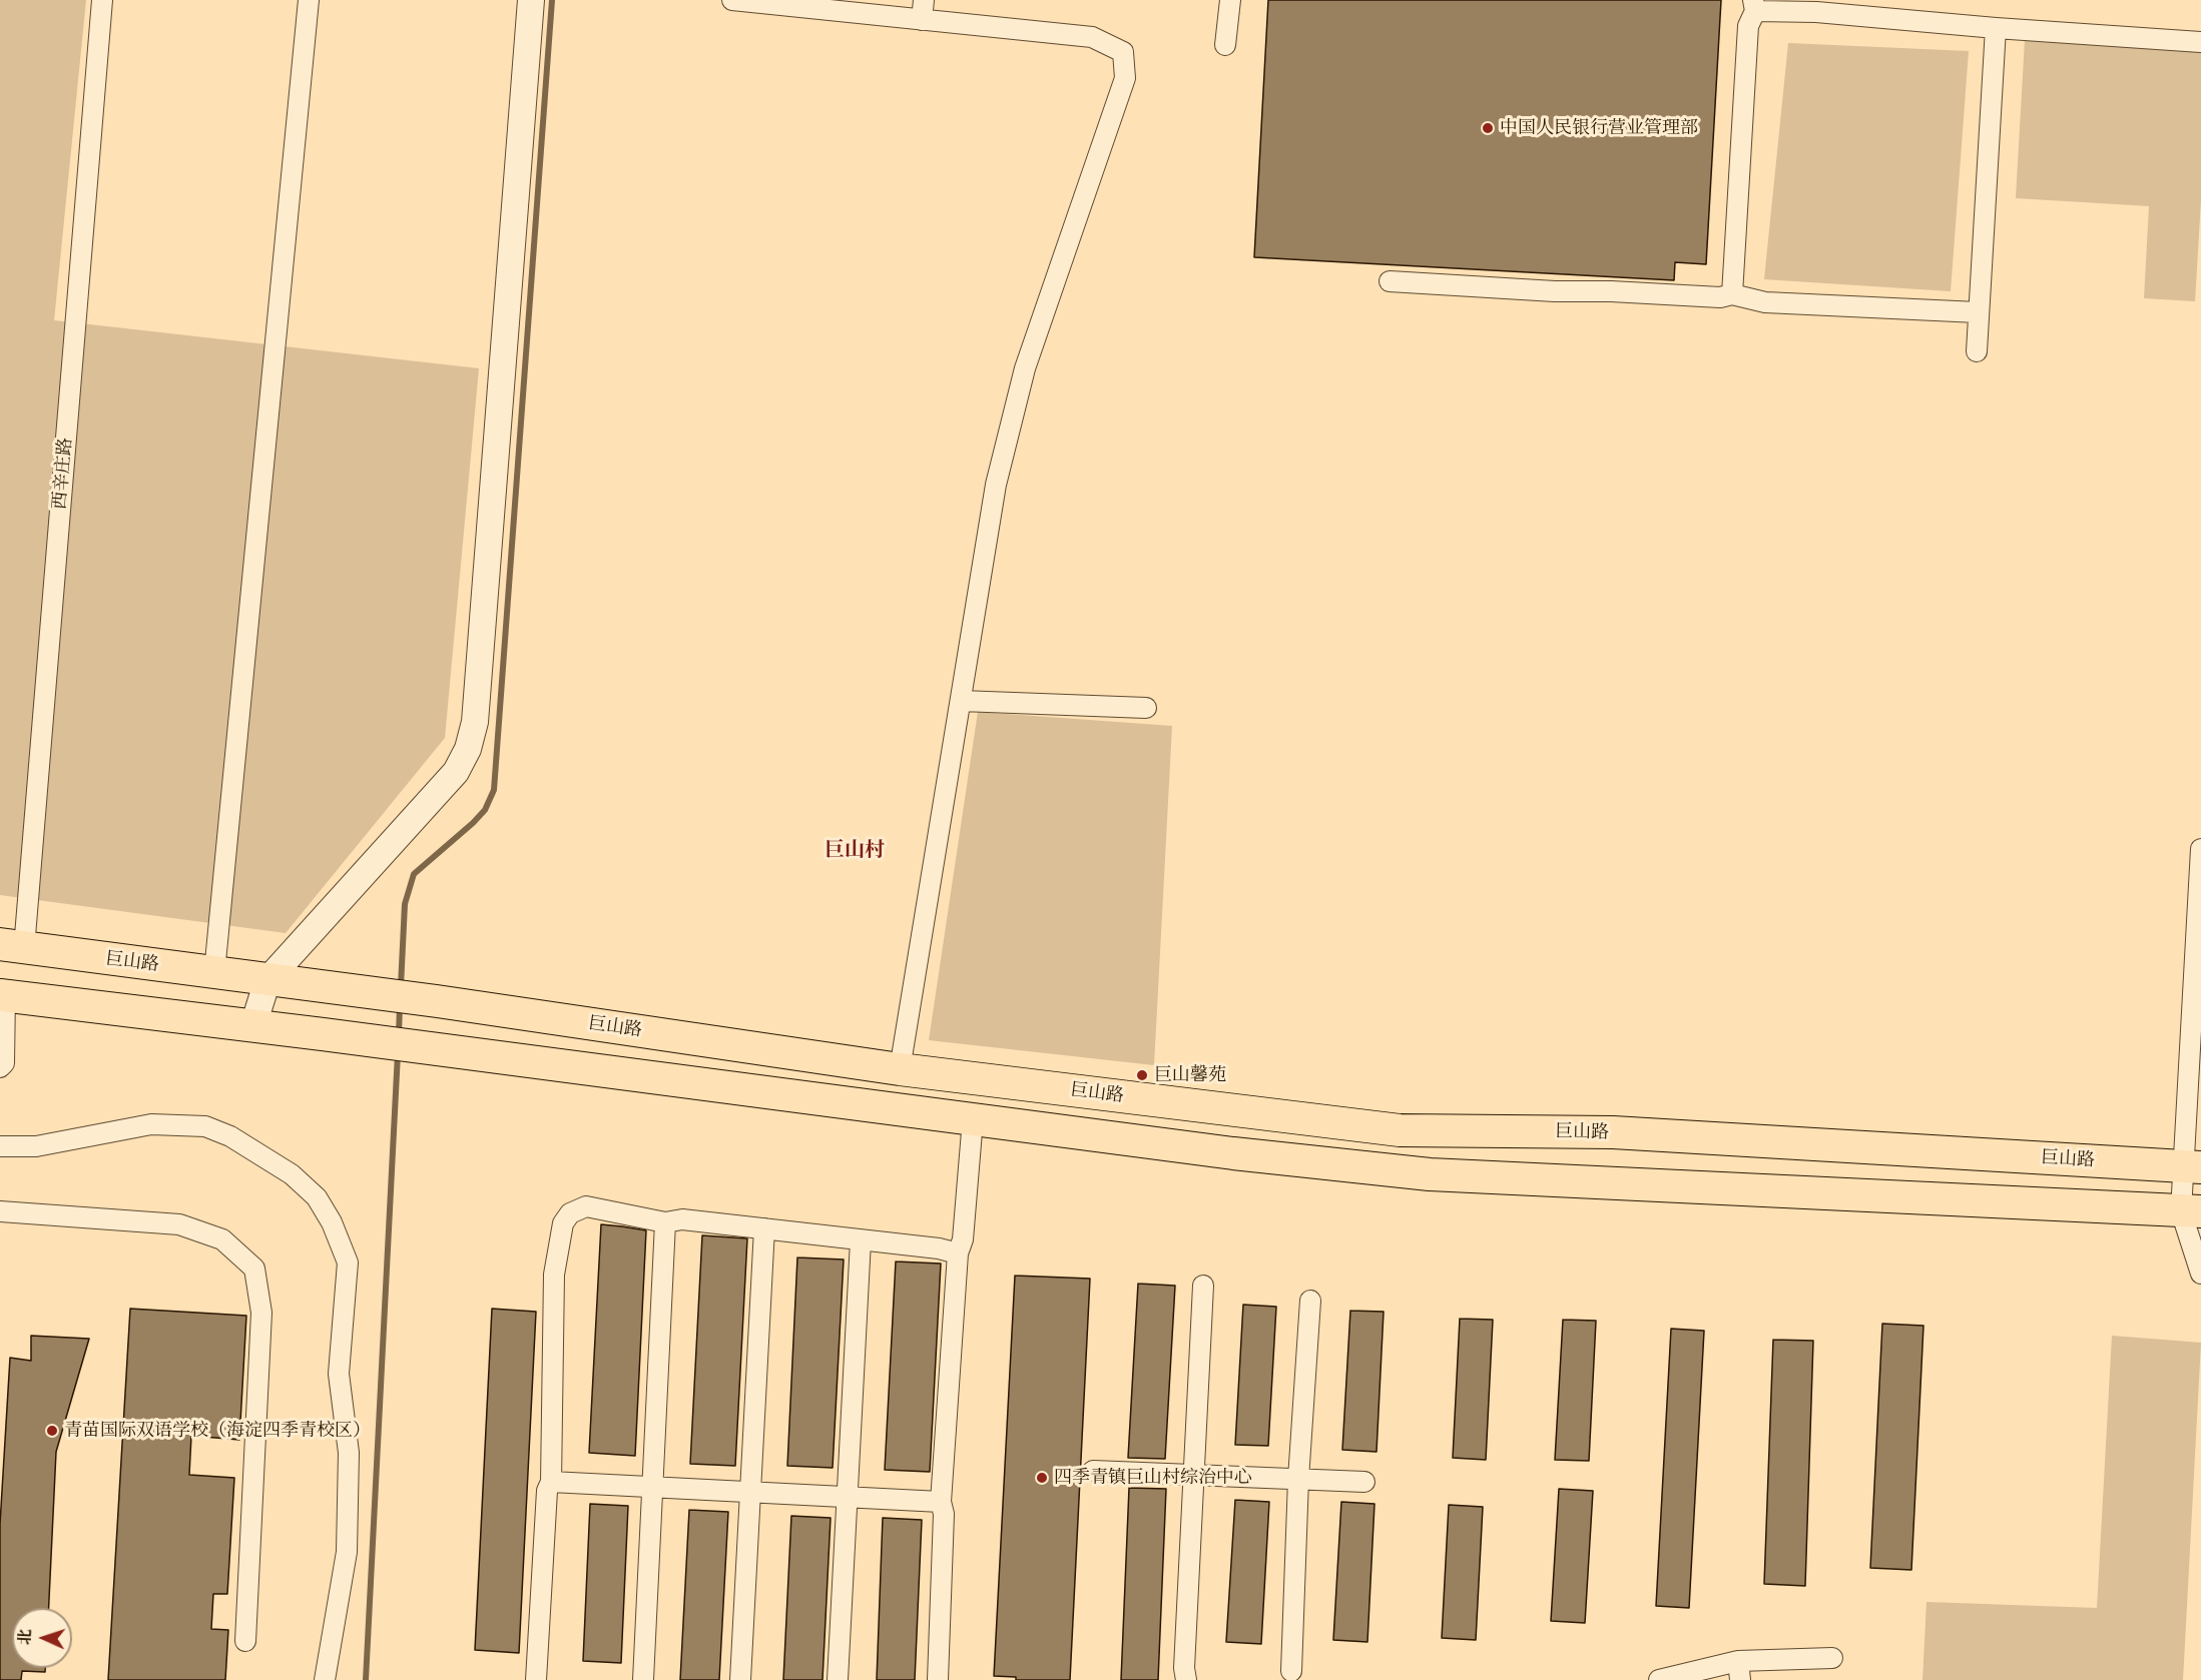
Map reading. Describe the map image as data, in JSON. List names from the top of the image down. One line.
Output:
{"streets":{"main road":["巨山路"],"street":["西辛庄路"]},"crossings":[["西辛庄路","巨山路"]],"districts":["巨山村"],"places":["中国人民银行营业管理部","巨山馨苑","青苗国际双语学校（海淀四季青校区）","四季青镇巨山村综治中心"],"north":"left"}
